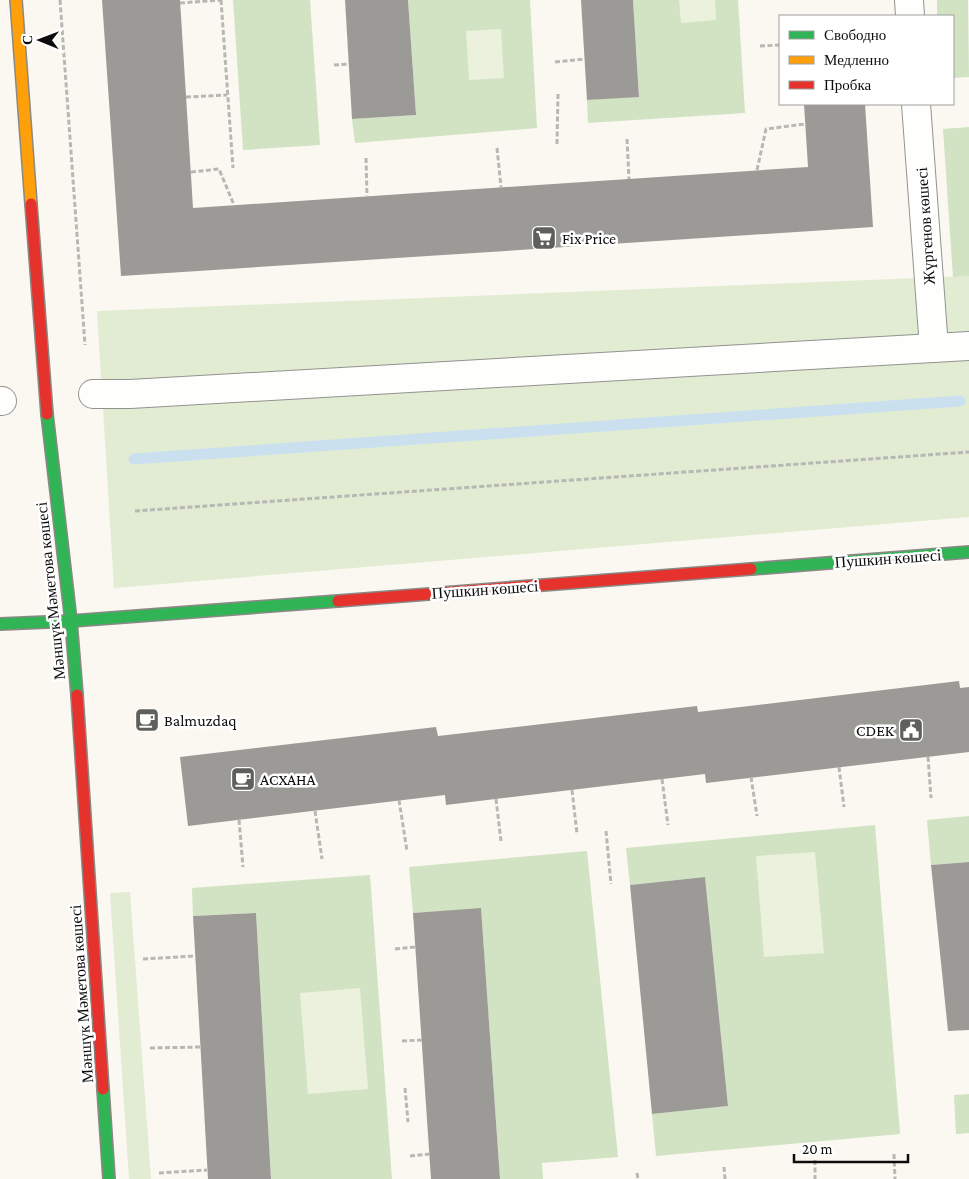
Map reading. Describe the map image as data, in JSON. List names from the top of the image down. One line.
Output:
{"streets":{"street":["Жүргенов көшесі","Пушкин көшесі","Мәншүк Мәметова көшесі"]},"crossings":[["Пушкин көшесі","Мәншүк Мәметова көшесі"]],"places":{"supermarket":["Fix Price"],"cafe":["Balmuzdaq","ACXAHA"],"public building":["CDEK"]},"legend":["Свободно","Медленно","Пробка"],"scale_bar":"20 m","north":"left"}
